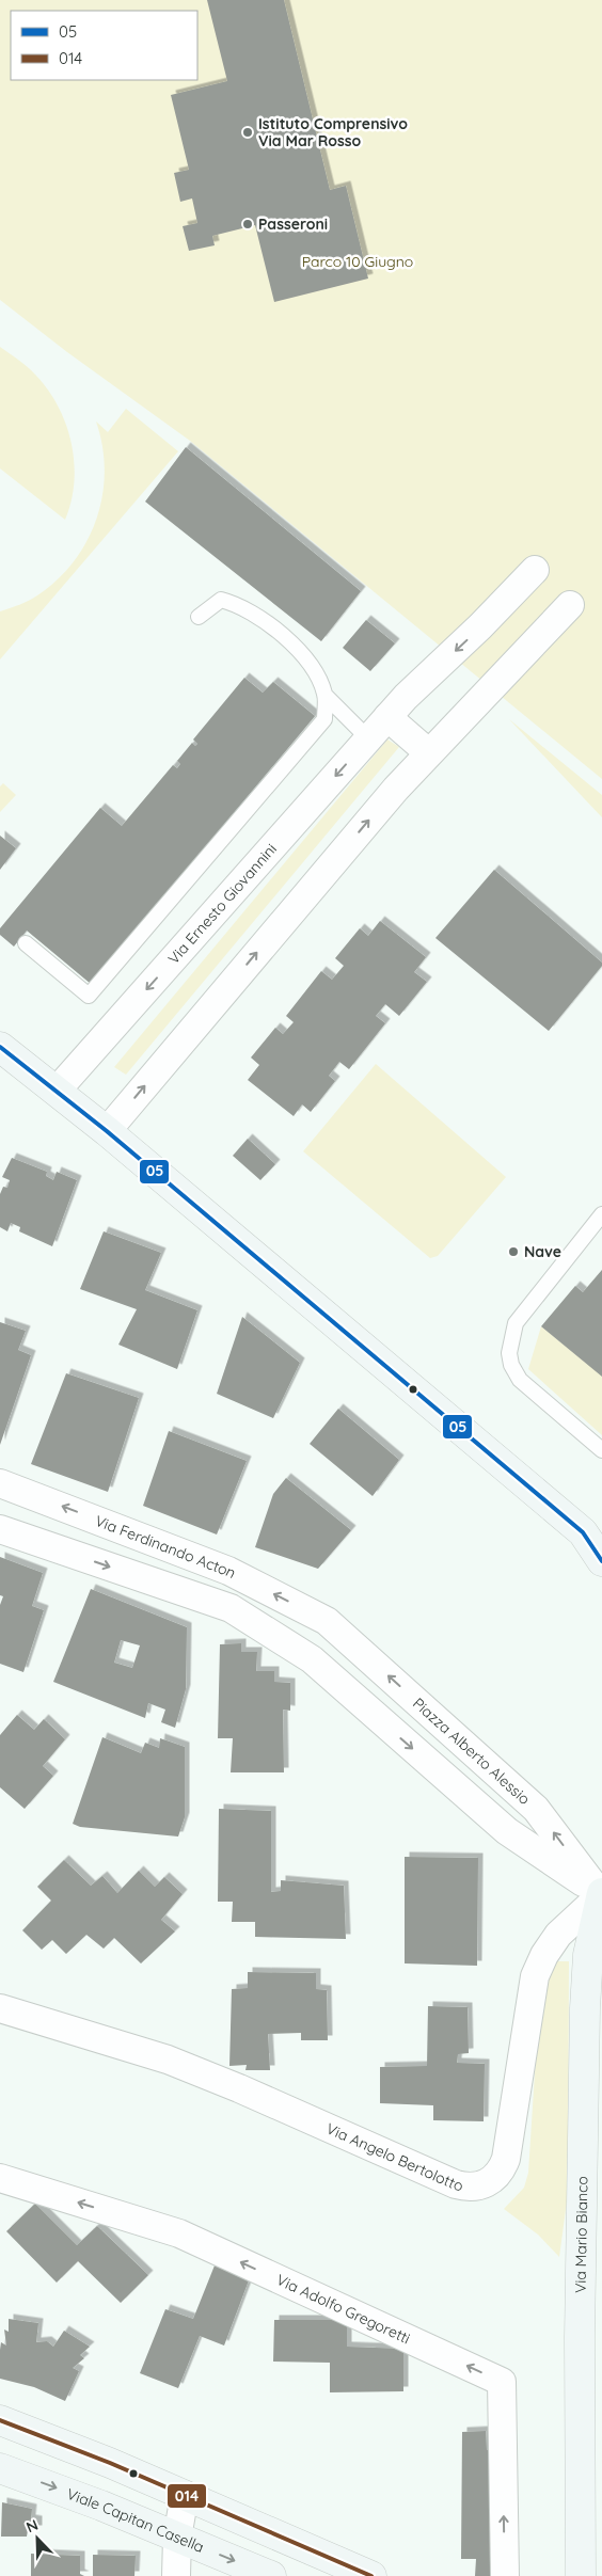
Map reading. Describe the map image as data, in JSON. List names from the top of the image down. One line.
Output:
{"streets":{"street":["Via Ernesto Giovannini","Via Ferdinando Acton","Piazza Alberto Alessio","Via Angelo Bertolotto","Via Mario Bianco","Via Adolfo Gregoretti","Viale Capitan Casella"]},"crossings":[["Via Ferdinando Acton","Piazza Alberto Alessio"],["Piazza Alberto Alessio","Via Angelo Bertolotto"],["Piazza Alberto Alessio","Via Mario Bianco"],["Via Angelo Bertolotto","Via Mario Bianco"]],"parks":["Parco 10 Giugno"],"places":["Istituto Comprensivo Via Mar Rosso","Passeroni","Nave"],"lines":["transit line 05","transit line 014"],"legend":["05","014"],"north":"top left"}
